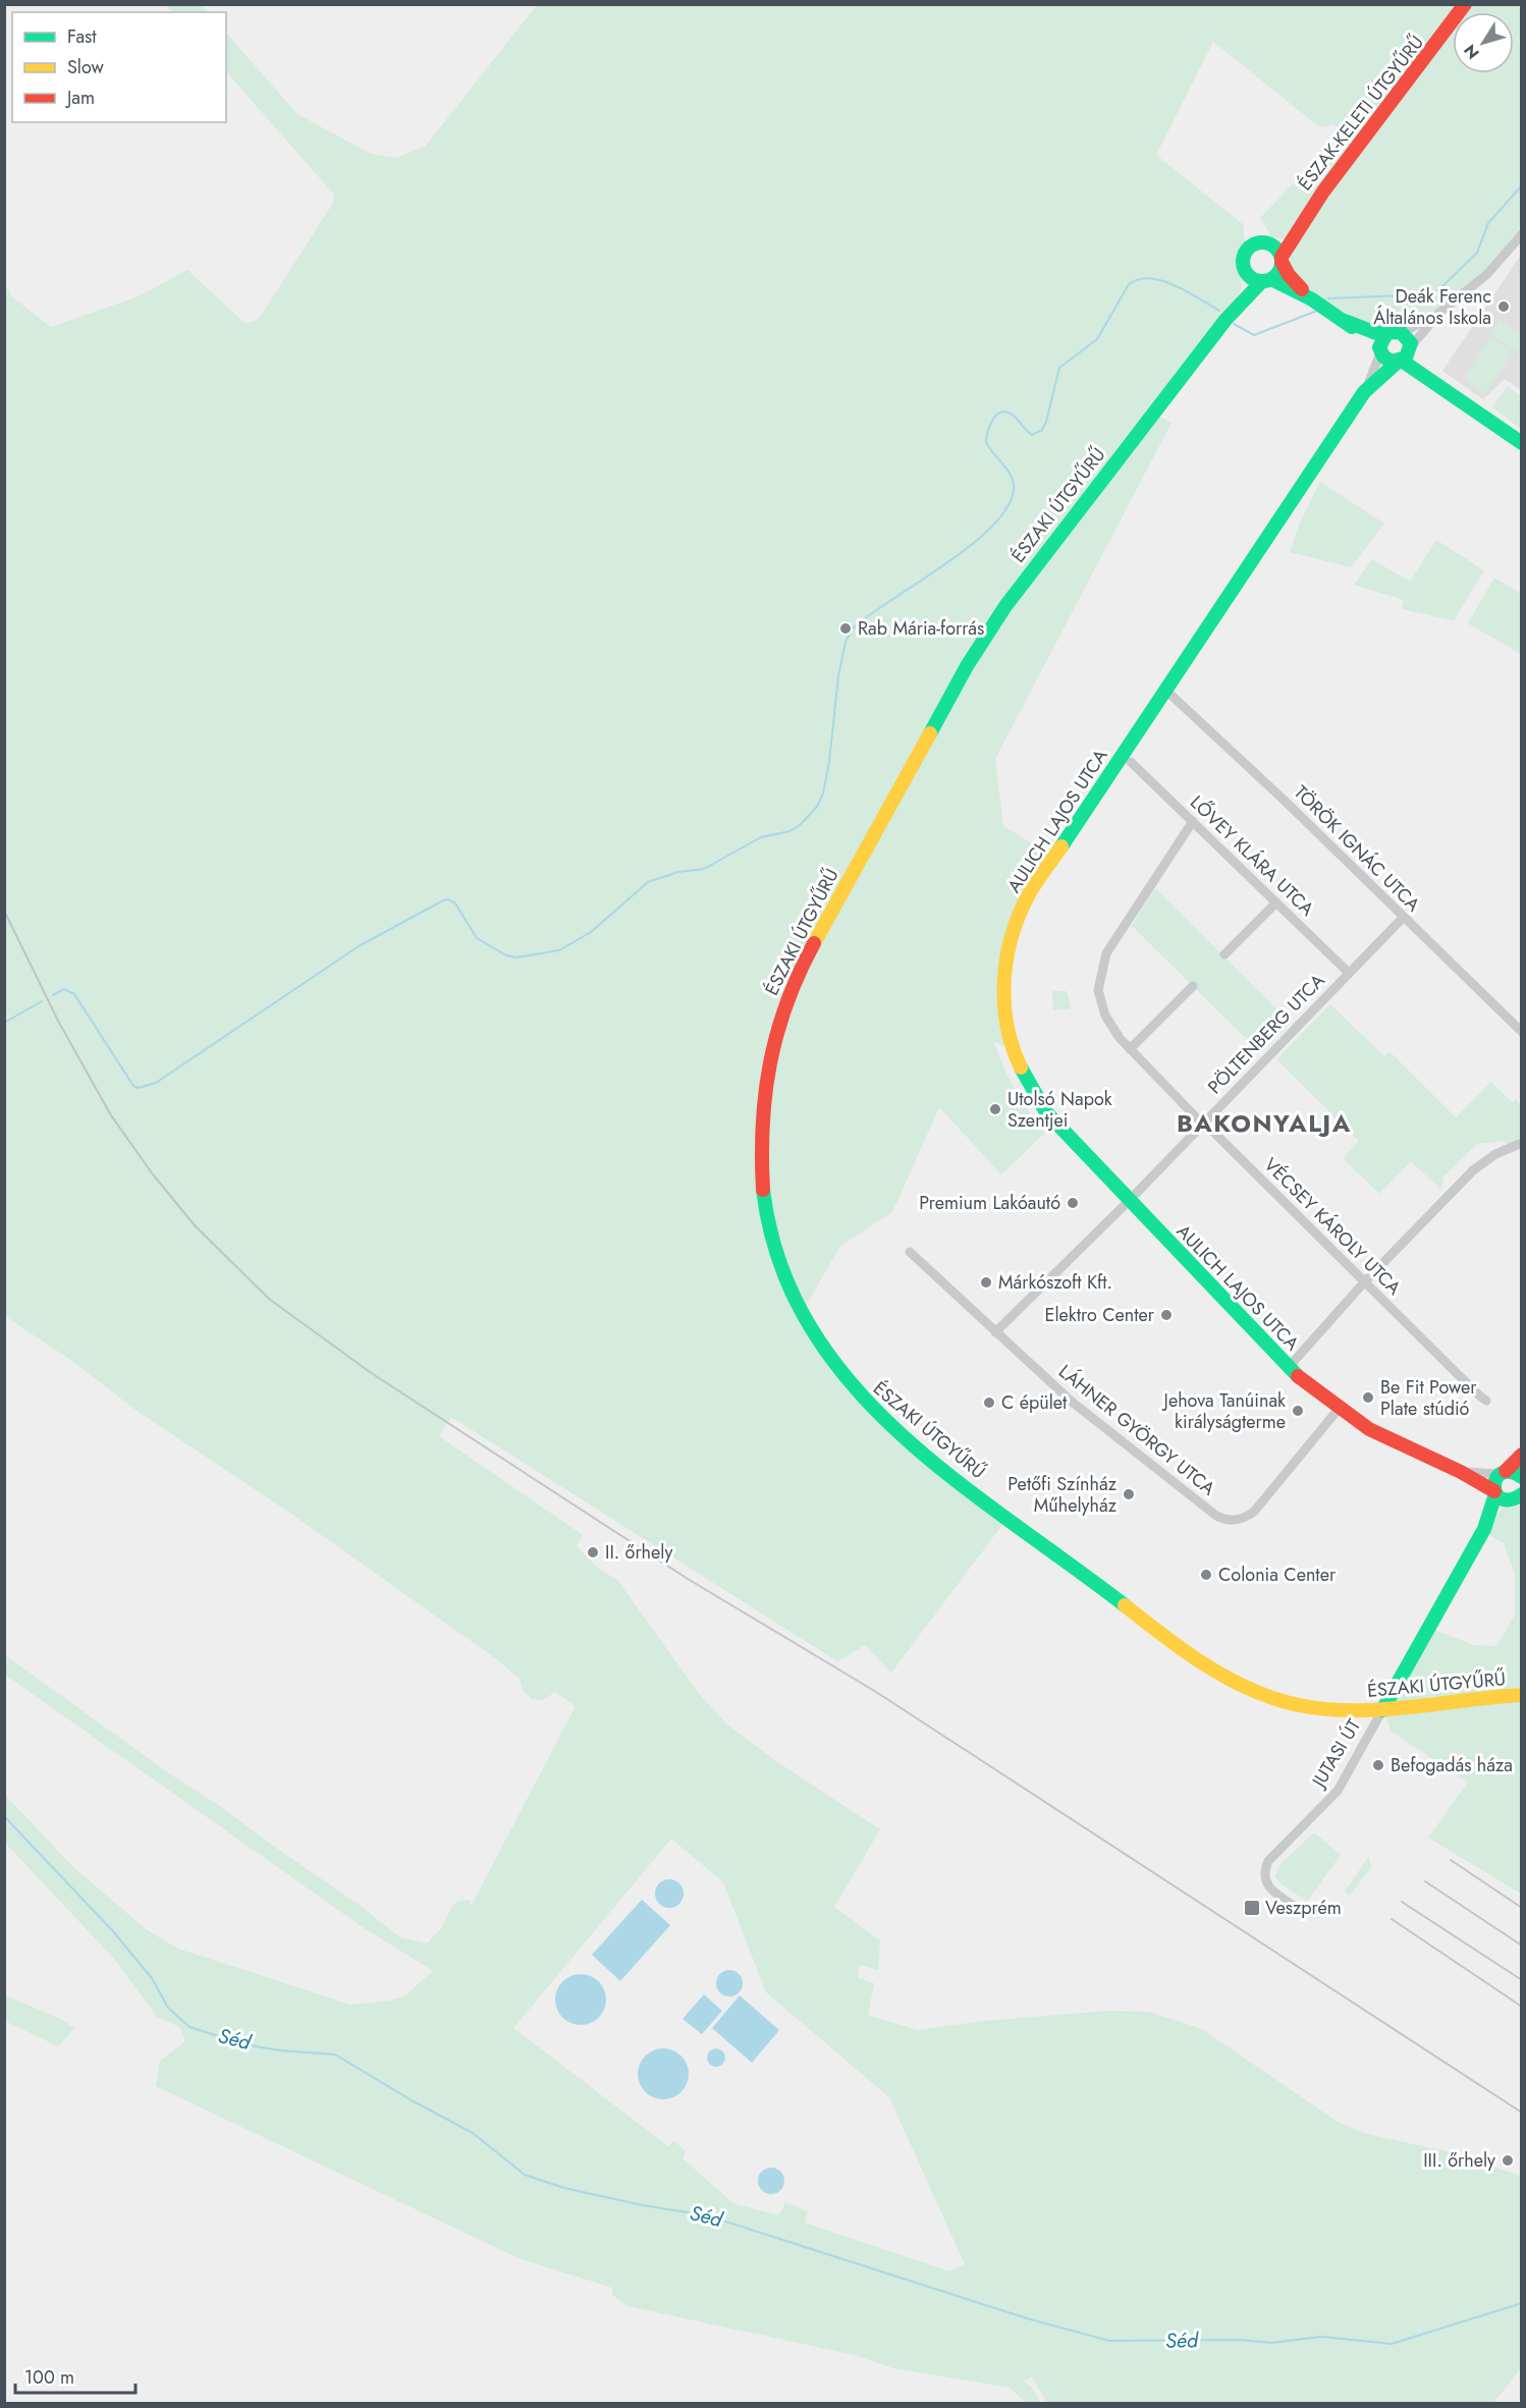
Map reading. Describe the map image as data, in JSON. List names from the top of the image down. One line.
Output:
{"streets":{"main road":["ÉSZAK-KELETI ÚTGYŰRŰ","ÉSZAKI ÚTGYŰRŰ","AULICH LAJOS UTCA","JUTASI ÚT"],"street":["TÖRÖK IGNÁC UTCA","LŐVEY KLÁRA UTCA","PÖLTENBERG UTCA","VÉCSEY KÁROLY UTCA","LÁHNER GYÖRGY UTCA"]},"crossings":[["ÉSZAK-KELETI ÚTGYŰRŰ","ÉSZAKI ÚTGYŰRŰ"],["ÉSZAKI ÚTGYŰRŰ","JUTASI ÚT"],["AULICH LAJOS UTCA","TÖRÖK IGNÁC UTCA"],["AULICH LAJOS UTCA","PÖLTENBERG UTCA"],["AULICH LAJOS UTCA","LÁHNER GYÖRGY UTCA"],["AULICH LAJOS UTCA","JUTASI ÚT"],["TÖRÖK IGNÁC UTCA","PÖLTENBERG UTCA"],["LŐVEY KLÁRA UTCA","PÖLTENBERG UTCA"],["LŐVEY KLÁRA UTCA","VÉCSEY KÁROLY UTCA"],["PÖLTENBERG UTCA","VÉCSEY KÁROLY UTCA"],["PÖLTENBERG UTCA","LÁHNER GYÖRGY UTCA"]],"districts":["BAKONYALJA"],"water":["Séd"],"places":{"other":["Deák Ferenc Általános Iskola","Rab Mária-forrás","Utolsó Napok Szentjei","Premium Lakóautó","Márkószoft Kft.","Elektro Center","Be Fit Power Plate stúdió","C épület","Jehova Tanúinak királyságterme","Petőfi Színház Műhelyház","II. őrhely","Colonia Center","Befogadás háza","III. őrhely"],"transit":["Veszprém"]},"legend":["Fast","Slow","Jam"],"scale_bar":"100 m","north":"bottom left"}
